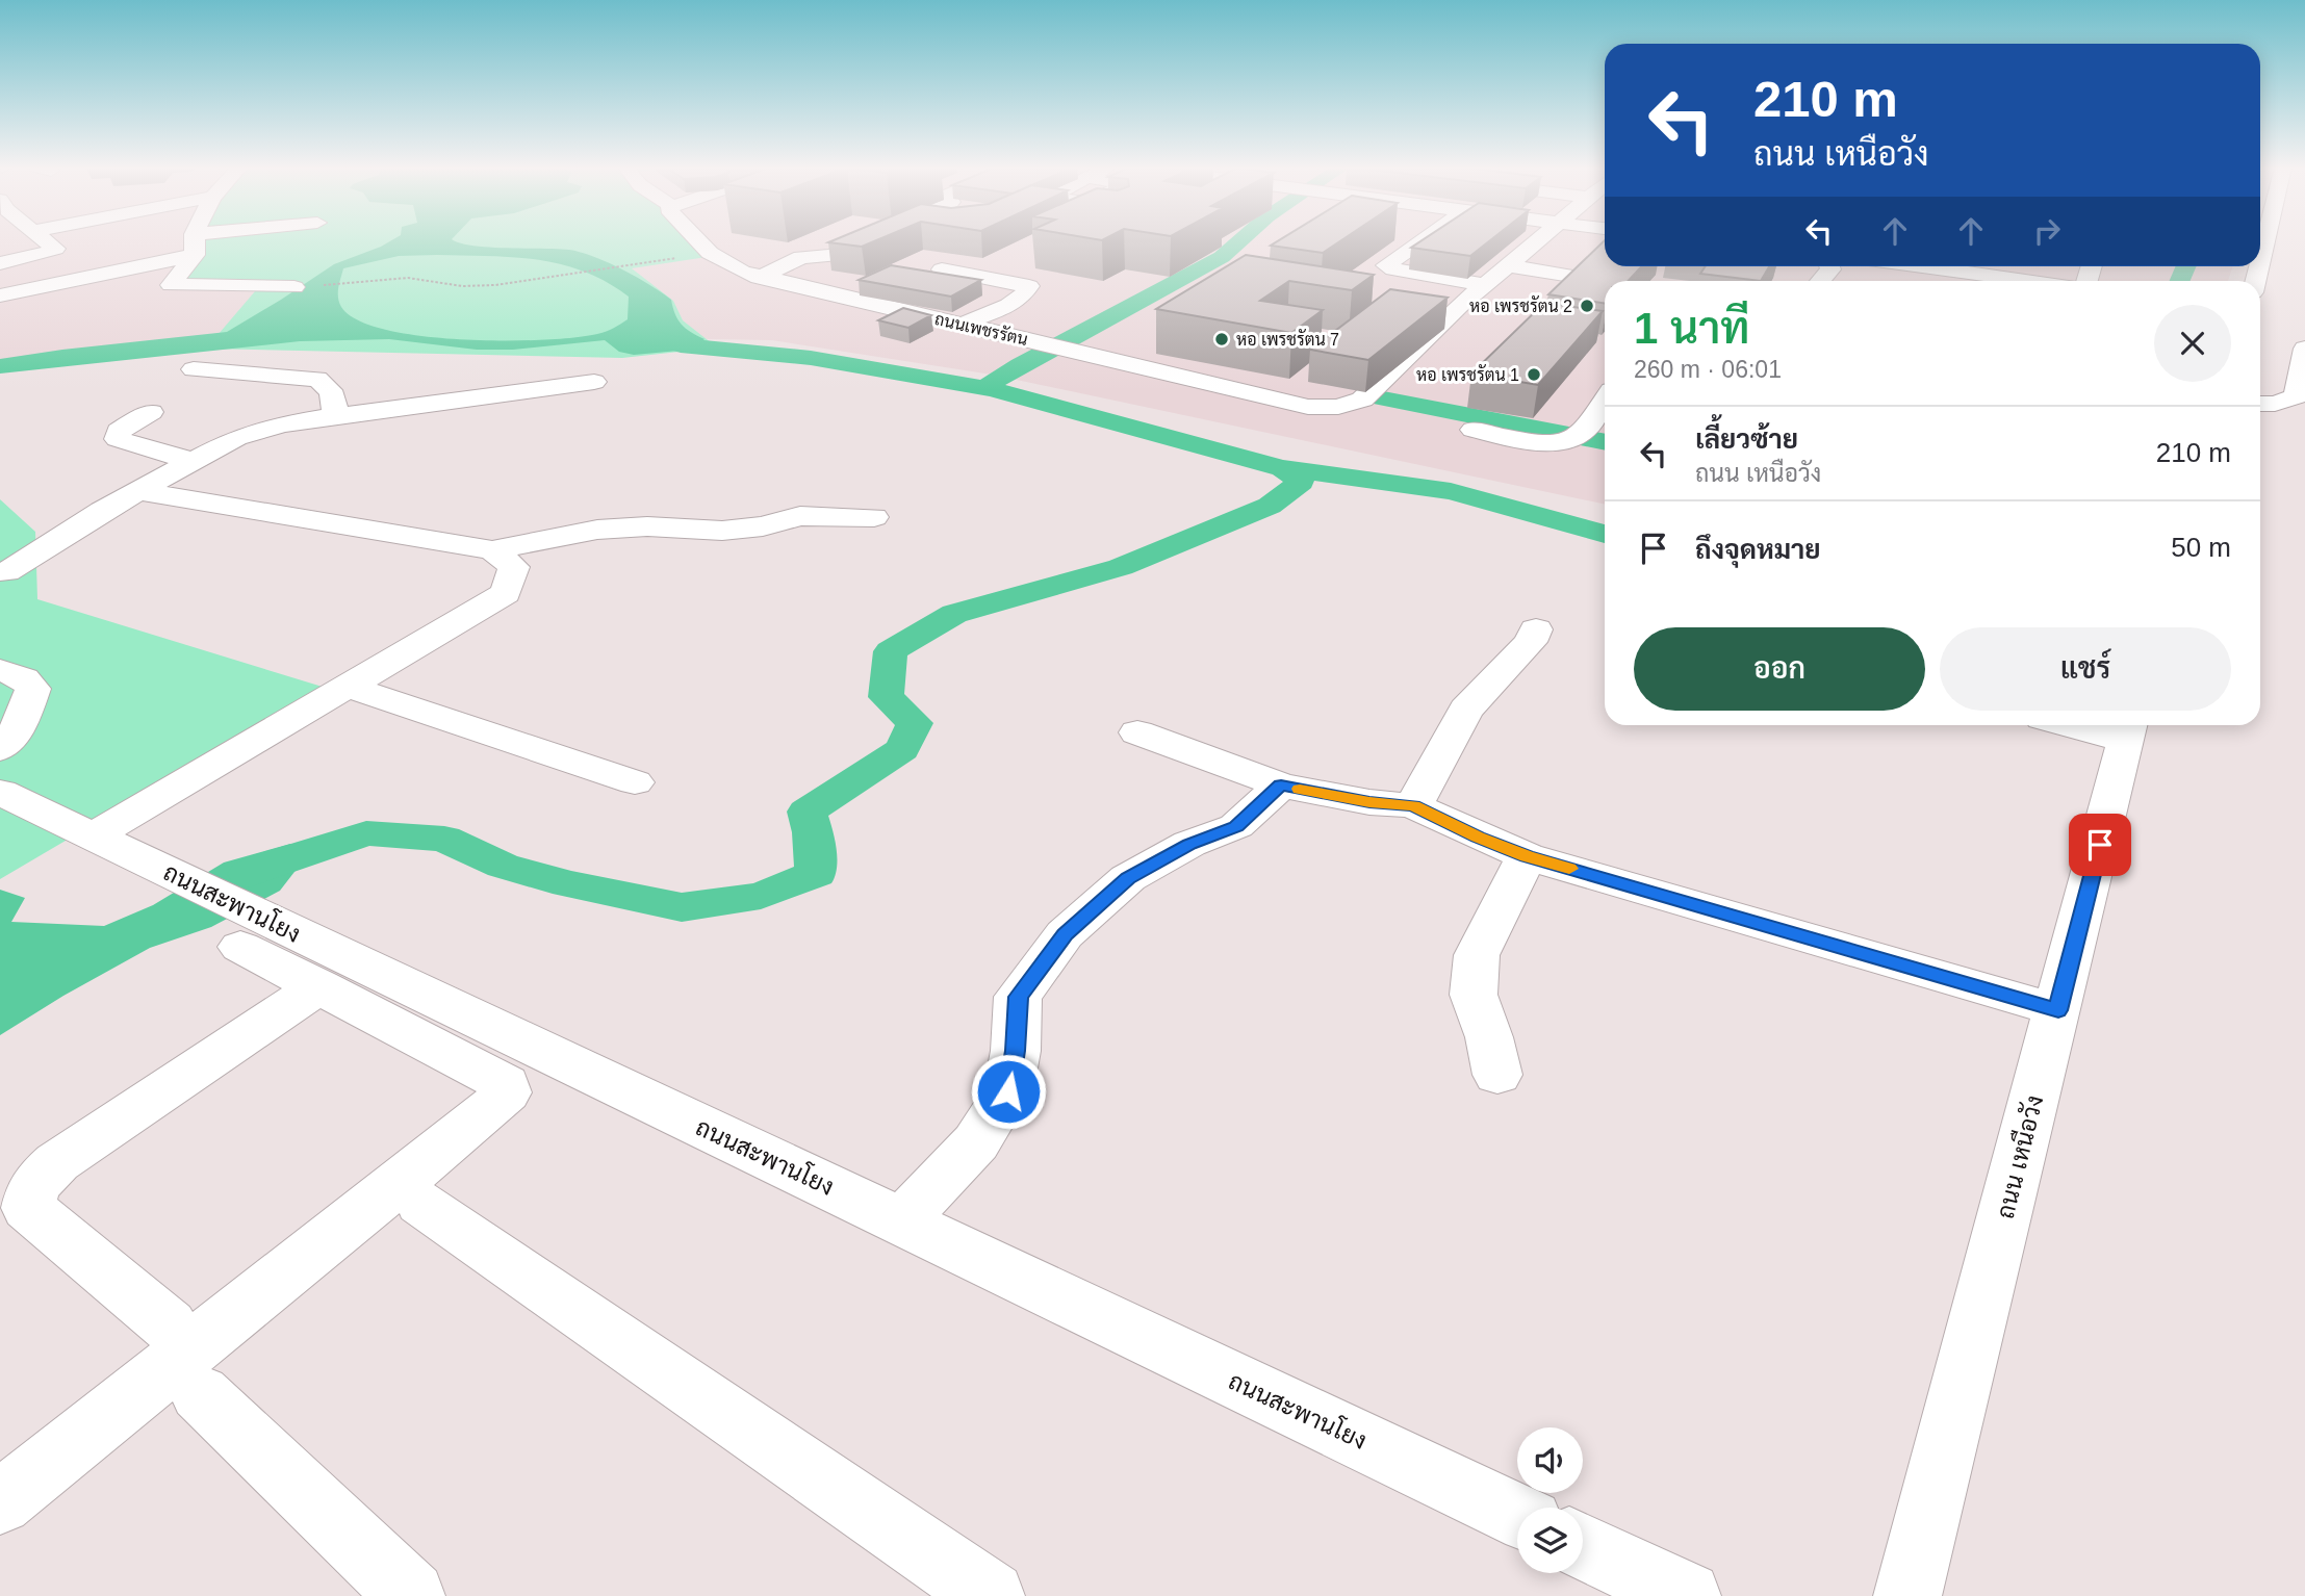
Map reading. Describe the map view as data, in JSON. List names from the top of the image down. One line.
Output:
{"streets":{"street":["ถนนเพชรรัตน","ถนนสะพานโยง","ถนน เหนือวัง"]},"places":["หอ เพรชรัตน 2","หอ เพรชรัตน 7","หอ เพรชรัตน 1"],"page":{"turn":["210 m","ถนน เหนือวัง"],"heading":["1 นาที","260 m · 06:01"],"list":[{"name":"เลี้ยวซ้าย","note":"ถนน เหนือวัง","value":"210 m"},{"name":"ถึงจุดหมาย","value":"50 m"}],"buttons":["ออก","แชร์"]}}
